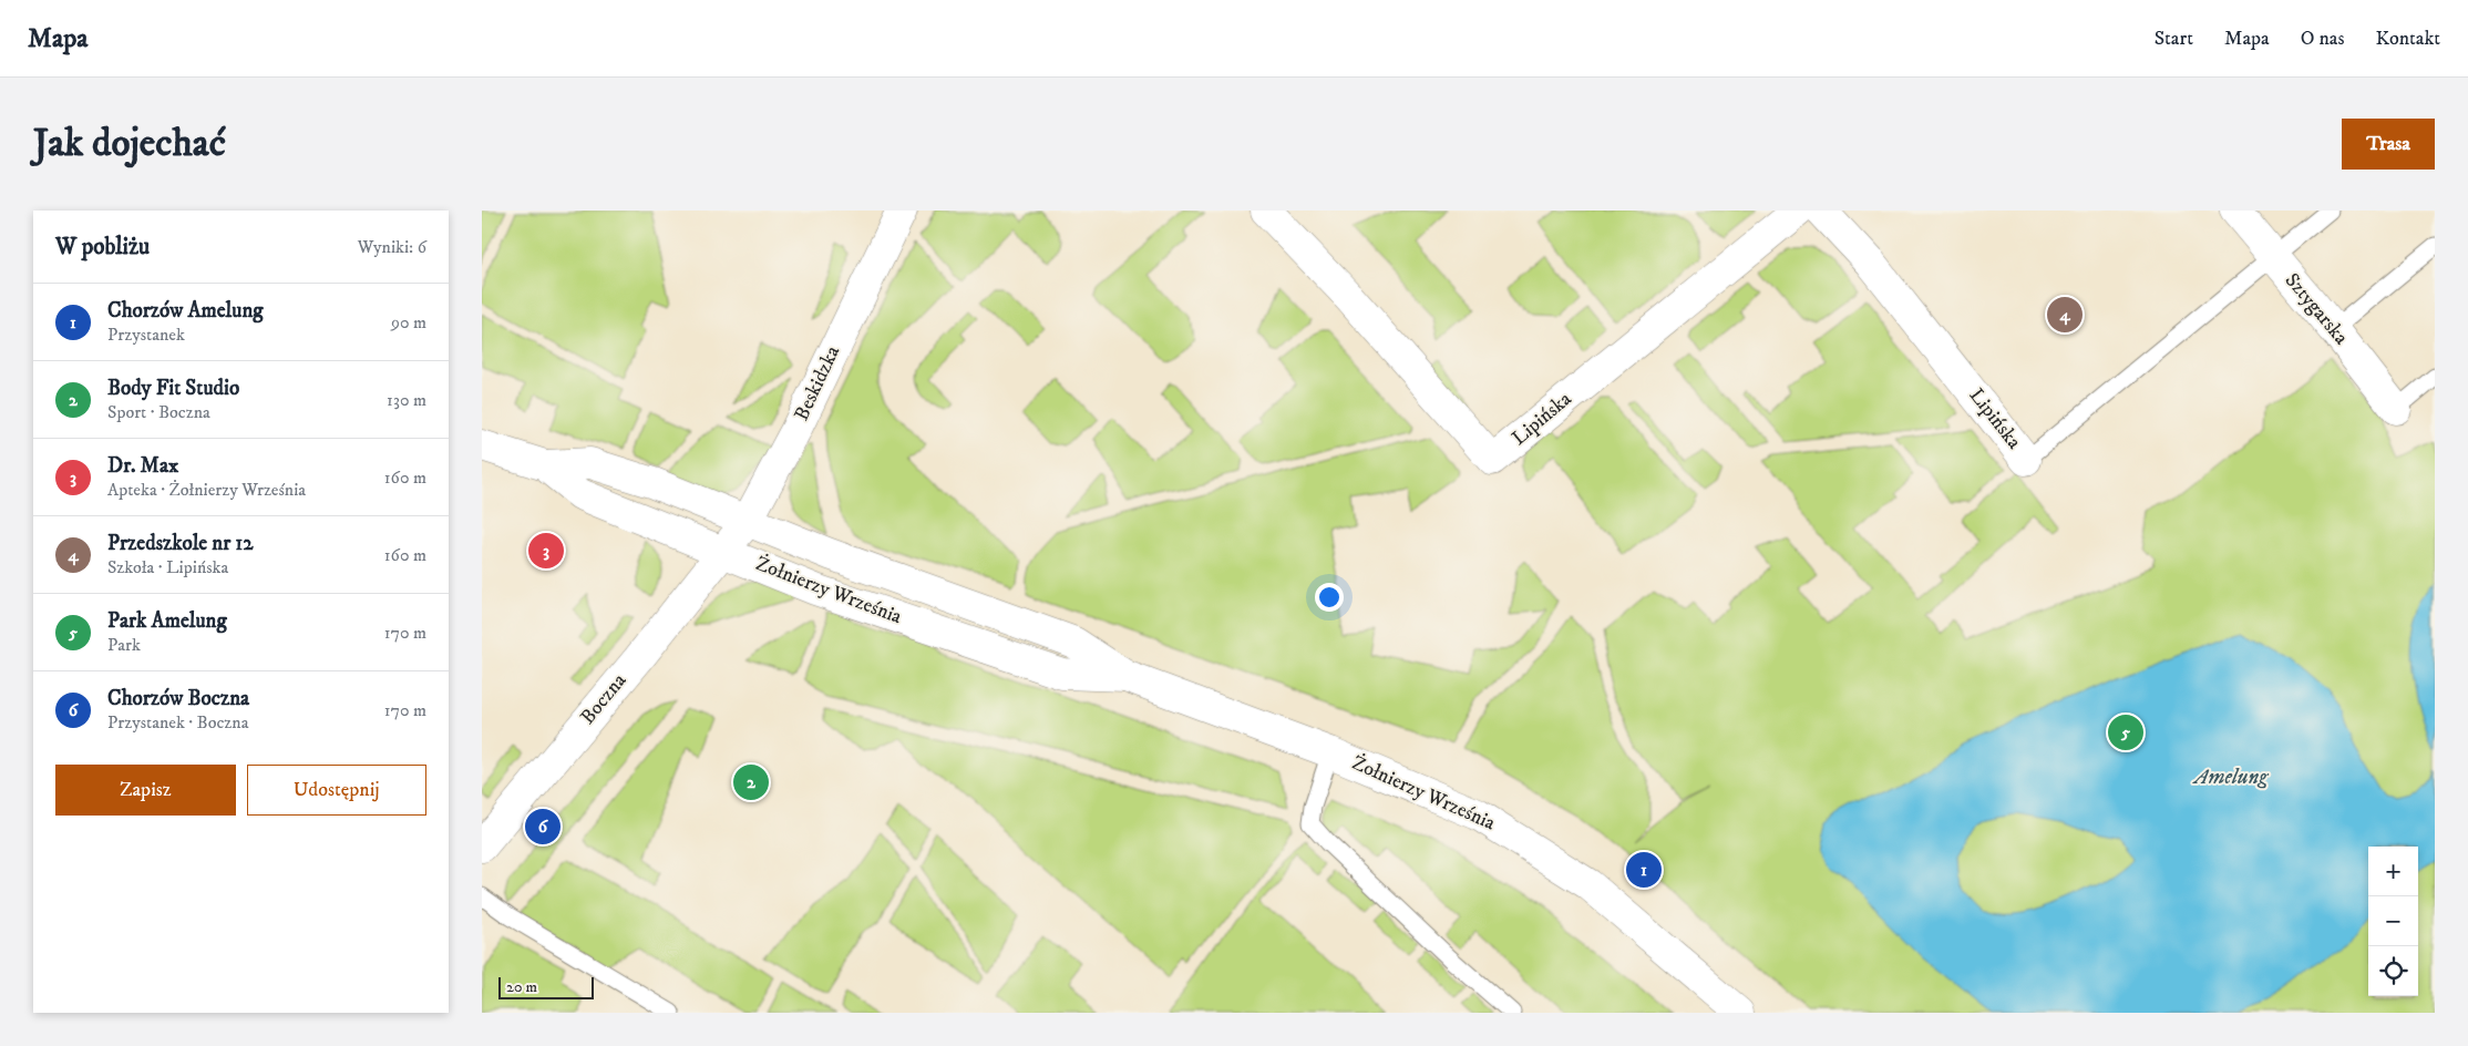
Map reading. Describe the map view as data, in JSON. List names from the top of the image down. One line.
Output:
{"streets":{"street":["Sztygarska","Beskidzka","Lipińska","Żołnierzy Września","Boczna"]},"crossings":[["Sztygarska","Lipińska"],["Beskidzka","Żołnierzy Września"],["Beskidzka","Boczna"],["Żołnierzy Września","Boczna"]],"water":["Amelung"],"scale_bar":"20 m","page":{"header":"Mapa","nav":["Start","Mapa","O nas","Kontakt"],"buttons":["Trasa",["Zapisz","Udostępnij"]],"title":"Jak dojechać","heading":["W pobliżu","Wyniki: 6"],"list":[{"mark":"1","name":"Chorzów Amelung","note":"Przystanek","value":"90 m"},{"mark":"2","name":"Body Fit Studio","note":"Sport · Boczna","value":"130 m"},{"mark":"3","name":"Dr. Max","note":"Apteka · Żołnierzy Września","value":"160 m"},{"mark":"4","name":"Przedszkole nr 12","note":"Szkoła · Lipińska","value":"160 m"},{"mark":"5","name":"Park Amelung","note":"Park","value":"170 m"},{"mark":"6","name":"Chorzów Boczna","note":"Przystanek · Boczna","value":"170 m"}],"pins":["4","3","5","2","6","1"],"map_buttons":["+","−"],"scale":"20 m"}}
